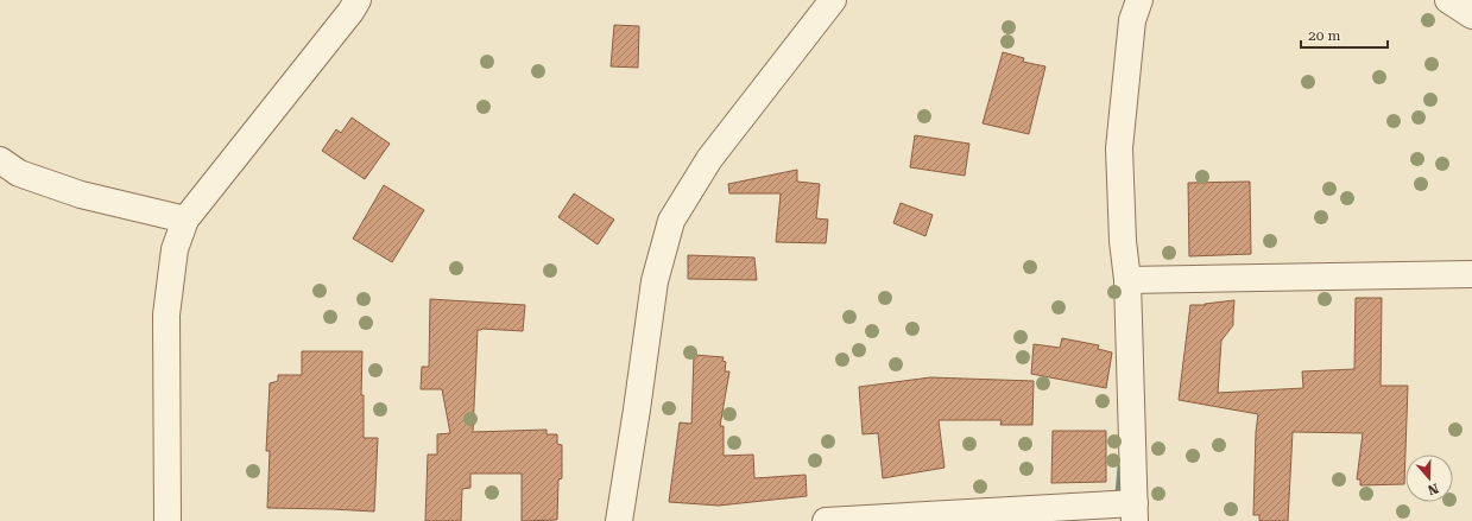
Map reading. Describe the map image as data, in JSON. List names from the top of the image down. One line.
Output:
{"scale_bar":"20 m","north":"bottom"}
